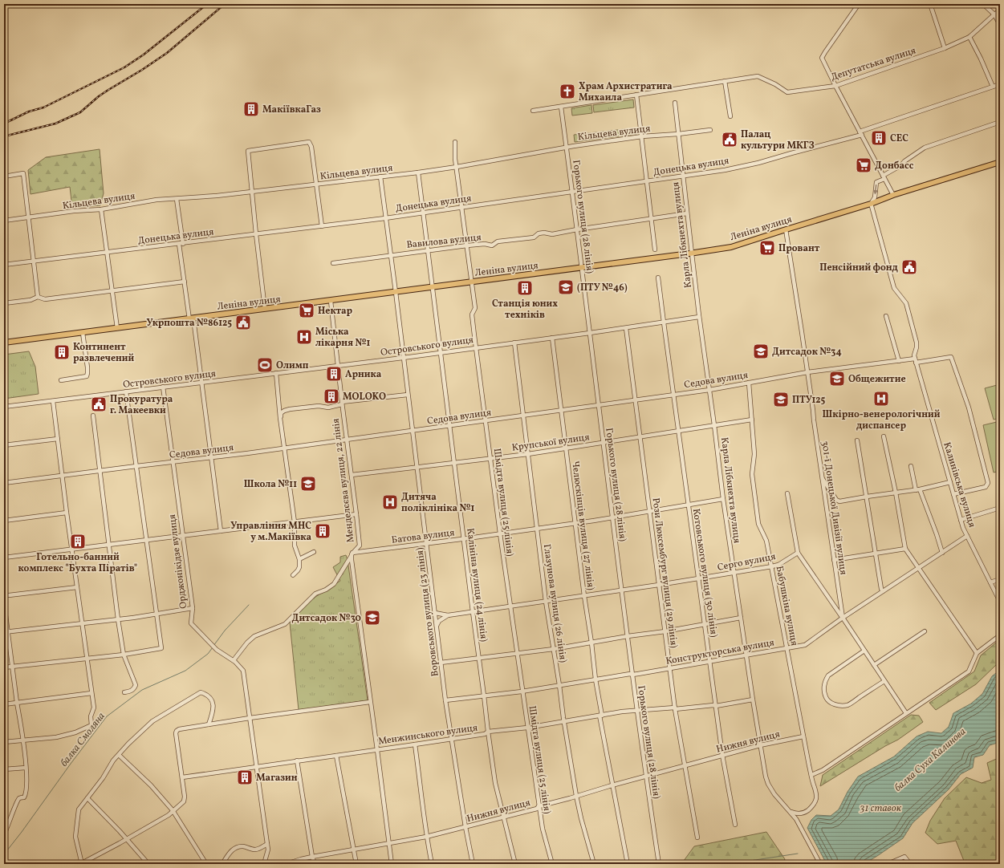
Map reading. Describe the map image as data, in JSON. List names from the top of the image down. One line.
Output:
{"streets":{"main road":["Леніна вулиця"],"street":["Депутатська вулиця","Кільцева вулиця","Донецька вулиця","Горького вулиця (28 лiнiя)","Карла Лібкнехта вулиця","Вавилова вулиця","Островського вулиця","Седова вулиця","Крупської вулиця","Менделєєва вулиця, 22 лінія","Калинівська вулиця","Шмідта вулиця (25 лiнiя)","301-ї Донецької Дивізії вулиця","Челюскінців вулиця (27 лiнiя)","Батова вулиця","Орджонікідзе вулиця","Серго вулиця","Рози Люксембург вулиця (29 лiнiя)","Котовського вулиця (30 лiнiя)","Калініна вулиця (24 лiнiя)","Глазунова вулиця (26 лiнiя)","Бабушкіна вулиця","Воровського вулиця (23 лiнiя)","Конструкторська вулиця","Менжинського вулиця","Нижня вулиця"]},"crossings":[["Депутатська вулиця","Горького вулиця (28 лiнiя)"],["Кільцева вулиця","Горького вулиця (28 лiнiя)"],["Кільцева вулиця","Карла Лібкнехта вулиця"],["Кільцева вулиця","Шмідта вулиця (25 лiнiя)"],["Кільцева вулиця","Калініна вулиця (24 лiнiя)"],["Кільцева вулиця","Воровського вулиця (23 лiнiя)"],["Донецька вулиця","Горького вулиця (28 лiнiя)"],["Донецька вулиця","Карла Лібкнехта вулиця"],["Донецька вулиця","Шмідта вулиця (25 лiнiя)"],["Донецька вулиця","Калініна вулиця (24 лiнiя)"],["Донецька вулиця","Воровського вулиця (23 лiнiя)"],["Горького вулиця (28 лiнiя)","Леніна вулиця"],["Горького вулиця (28 лiнiя)","Вавилова вулиця"],["Горького вулиця (28 лiнiя)","Островського вулиця"],["Горького вулиця (28 лiнiя)","Седова вулиця"],["Горького вулиця (28 лiнiя)","Крупської вулиця"],["Горького вулиця (28 лiнiя)","Батова вулиця"],["Горького вулиця (28 лiнiя)","Серго вулиця"],["Горького вулиця (28 лiнiя)","Конструкторська вулиця"],["Горького вулиця (28 лiнiя)","Менжинського вулиця"],["Горького вулиця (28 лiнiя)","Нижня вулиця"],["Леніна вулиця","Карла Лібкнехта вулиця"],["Леніна вулиця","Менделєєва вулиця, 22 лінія"],["Леніна вулиця","Калинівська вулиця"],["Леніна вулиця","Шмідта вулиця (25 лiнiя)"],["Леніна вулиця","301-ї Донецької Дивізії вулиця"],["Леніна вулиця","Калініна вулиця (24 лiнiя)"],["Леніна вулиця","Воровського вулиця (23 лiнiя)"],["Карла Лібкнехта вулиця","Вавилова вулиця"],["Карла Лібкнехта вулиця","Островського вулиця"],["Карла Лібкнехта вулиця","Седова вулиця"],["Карла Лібкнехта вулиця","Крупської вулиця"],["Карла Лібкнехта вулиця","Батова вулиця"],["Карла Лібкнехта вулиця","Серго вулиця"],["Карла Лібкнехта вулиця","Бабушкіна вулиця"],["Карла Лібкнехта вулиця","Конструкторська вулиця"],["Карла Лібкнехта вулиця","Менжинського вулиця"],["Карла Лібкнехта вулиця","Нижня вулиця"],["Вавилова вулиця","Шмідта вулиця (25 лiнiя)"],["Вавилова вулиця","Калініна вулиця (24 лiнiя)"],["Вавилова вулиця","Воровського вулиця (23 лiнiя)"],["Островського вулиця","Менделєєва вулиця, 22 лінія"],["Островського вулиця","Шмідта вулиця (25 лiнiя)"],["Островського вулиця","Челюскінців вулиця (27 лiнiя)"],["Островського вулиця","Орджонікідзе вулиця"],["Островського вулиця","Рози Люксембург вулиця (29 лiнiя)"],["Островського вулиця","Котовського вулиця (30 лiнiя)"],["Островського вулиця","Калініна вулиця (24 лiнiя)"],["Островського вулиця","Глазунова вулиця (26 лiнiя)"],["Островського вулиця","Воровського вулиця (23 лiнiя)"],["Седова вулиця","Менделєєва вулиця, 22 лінія"],["Седова вулиця","Калинівська вулиця"],["Седова вулиця","Шмідта вулиця (25 лiнiя)"],["Седова вулиця","301-ї Донецької Дивізії вулиця"],["Седова вулиця","Челюскінців вулиця (27 лiнiя)"],["Седова вулиця","Орджонікідзе вулиця"],["Седова вулиця","Рози Люксембург вулиця (29 лiнiя)"],["Седова вулиця","Котовського вулиця (30 лiнiя)"],["Седова вулиця","Калініна вулиця (24 лiнiя)"],["Седова вулиця","Глазунова вулиця (26 лiнiя)"],["Седова вулиця","Бабушкіна вулиця"],["Седова вулиця","Воровського вулиця (23 лiнiя)"],["Крупської вулиця","Менделєєва вулиця, 22 лінія"],["Крупської вулиця","Шмідта вулиця (25 лiнiя)"],["Крупської вулиця","Челюскінців вулиця (27 лiнiя)"],["Крупської вулиця","Рози Люксембург вулиця (29 лiнiя)"],["Крупської вулиця","Котовського вулиця (30 лiнiя)"],["Крупської вулиця","Калініна вулиця (24 лiнiя)"],["Крупської вулиця","Глазунова вулиця (26 лiнiя)"],["Крупської вулиця","Бабушкіна вулиця"],["Крупської вулиця","Воровського вулиця (23 лiнiя)"],["Менделєєва вулиця, 22 лінія","Батова вулиця"],["Менделєєва вулиця, 22 лінія","Менжинського вулиця"],["Менделєєва вулиця, 22 лінія","Нижня вулиця"],["Калинівська вулиця","Конструкторська вулиця"],["Шмідта вулиця (25 лiнiя)","Батова вулиця"],["Шмідта вулиця (25 лiнiя)","Серго вулиця"],["Шмідта вулиця (25 лiнiя)","Конструкторська вулиця"],["Шмідта вулиця (25 лiнiя)","Менжинського вулиця"],["Шмідта вулиця (25 лiнiя)","Нижня вулиця"],["301-ї Донецької Дивізії вулиця","Конструкторська вулиця"],["Челюскінців вулиця (27 лiнiя)","Батова вулиця"],["Челюскінців вулиця (27 лiнiя)","Серго вулиця"],["Челюскінців вулиця (27 лiнiя)","Конструкторська вулиця"],["Челюскінців вулиця (27 лiнiя)","Менжинського вулиця"],["Челюскінців вулиця (27 лiнiя)","Нижня вулиця"],["Батова вулиця","Рози Люксембург вулиця (29 лiнiя)"],["Батова вулиця","Котовського вулиця (30 лiнiя)"],["Батова вулиця","Калініна вулиця (24 лiнiя)"],["Батова вулиця","Глазунова вулиця (26 лiнiя)"],["Батова вулиця","Воровського вулиця (23 лiнiя)"],["Орджонікідзе вулиця","Менжинського вулиця"],["Серго вулиця","Рози Люксембург вулиця (29 лiнiя)"],["Серго вулиця","Котовського вулиця (30 лiнiя)"],["Серго вулиця","Калініна вулиця (24 лiнiя)"],["Серго вулиця","Глазунова вулиця (26 лiнiя)"],["Серго вулиця","Бабушкіна вулиця"],["Серго вулиця","Воровського вулиця (23 лiнiя)"],["Рози Люксембург вулиця (29 лiнiя)","Конструкторська вулиця"],["Рози Люксембург вулиця (29 лiнiя)","Менжинського вулиця"],["Рози Люксембург вулиця (29 лiнiя)","Нижня вулиця"],["Котовського вулиця (30 лiнiя)","Конструкторська вулиця"],["Котовського вулиця (30 лiнiя)","Менжинського вулиця"],["Котовського вулиця (30 лiнiя)","Нижня вулиця"],["Калініна вулиця (24 лiнiя)","Конструкторська вулиця"],["Калініна вулиця (24 лiнiя)","Менжинського вулиця"],["Калініна вулиця (24 лiнiя)","Нижня вулиця"],["Глазунова вулиця (26 лiнiя)","Конструкторська вулиця"],["Глазунова вулиця (26 лiнiя)","Менжинського вулиця"],["Глазунова вулиця (26 лiнiя)","Нижня вулиця"],["Бабушкіна вулиця","Конструкторська вулиця"],["Бабушкіна вулиця","Нижня вулиця"],["Воровського вулиця (23 лiнiя)","Конструкторська вулиця"],["Воровського вулиця (23 лiнiя)","Менжинського вулиця"],["Воровського вулиця (23 лiнiя)","Нижня вулиця"]],"water":["балка Смоляна","балка Суха Калинова","31 ставок"],"places":{"church":["Храм Архистратига Михаила"],"building":["МакіївкаГаз","СЕС","Станція юних техніків","Континент развлечений","Арника","MOLOKO","Управління МНС у м.Макіївка","Готельно-банний комплекс \"Бухта Піратів\"","Магазин"],"public building":["Палац культури МКГЗ","Пенсійний фонд","Укрпошта №86125","Прокуратура г. Макеевки"],"supermarket":["Донбасс","Провант","Нектар"],"school or university":["(ПТУ №46)","Дитсадок №34","Общежитие","ПТУ125","Школа №11","Дитсадок №30"],"hospital":["Міська лікарня №1","Шкірно-венерологічний диспансер","Дитяча поліклініка №1"],"sports":["Олимп"]}}
